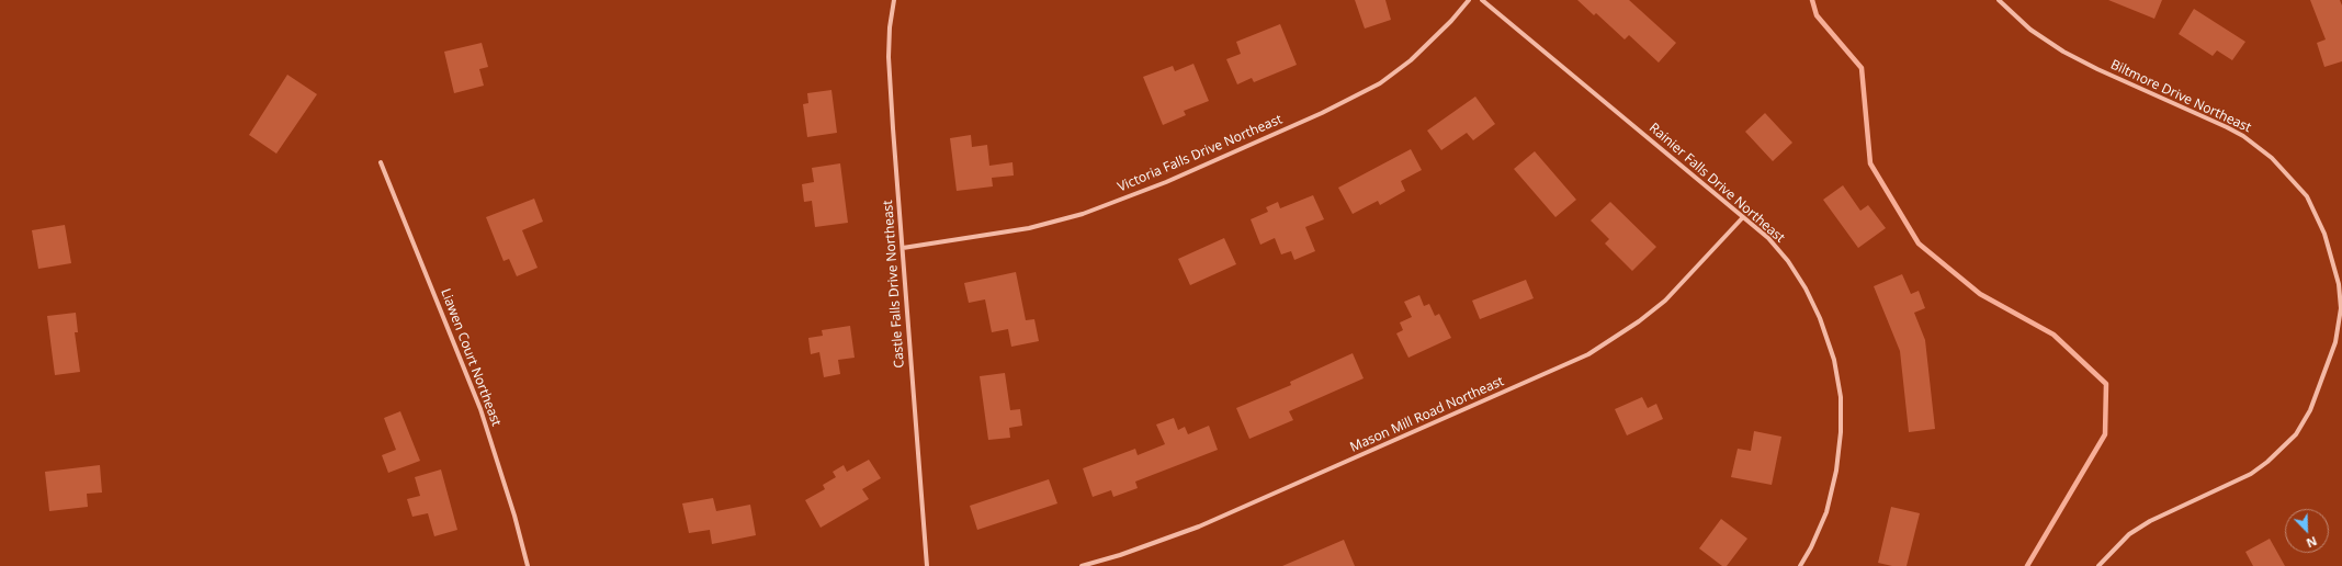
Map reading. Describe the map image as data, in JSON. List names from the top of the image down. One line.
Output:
{"streets":{"street":["Biltmore Drive Northeast","Victoria Falls Drive Northeast","Rainier Falls Drive Northeast","Castle Falls Drive Northeast","Liawen Court Northeast","Mason Mill Road Northeast"]},"crossings":[["Victoria Falls Drive Northeast","Castle Falls Drive Northeast"],["Rainier Falls Drive Northeast","Mason Mill Road Northeast"]],"north":"bottom right"}
